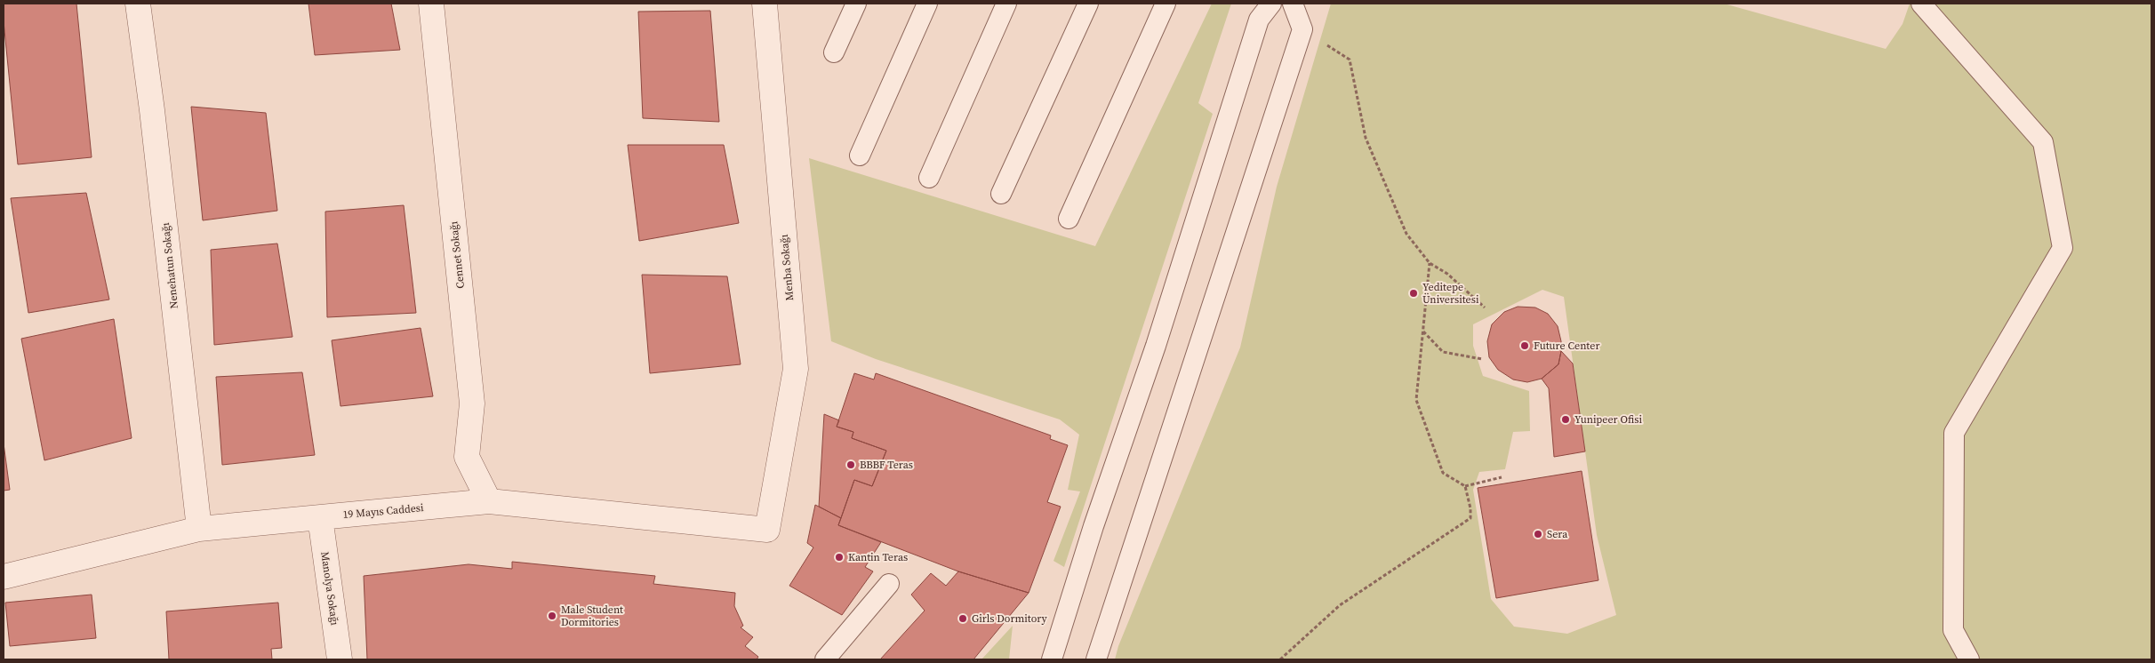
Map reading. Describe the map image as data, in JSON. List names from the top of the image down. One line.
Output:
{"streets":{"street":["Cennet Sokağı","Nenehatun Sokağı","Menba Sokağı","19 Mayıs Caddesi","Manolya Sokağı"]},"crossings":[["Cennet Sokağı","19 Mayıs Caddesi"],["Nenehatun Sokağı","19 Mayıs Caddesi"],["Menba Sokağı","19 Mayıs Caddesi"],["19 Mayıs Caddesi","Manolya Sokağı"]],"places":["Yeditepe Üniversitesi","Future Center","Yunipeer Ofisi","BBBF Teras","Sera","Kantin Teras","Male Student Dormitories","Girls Dormitory"]}
